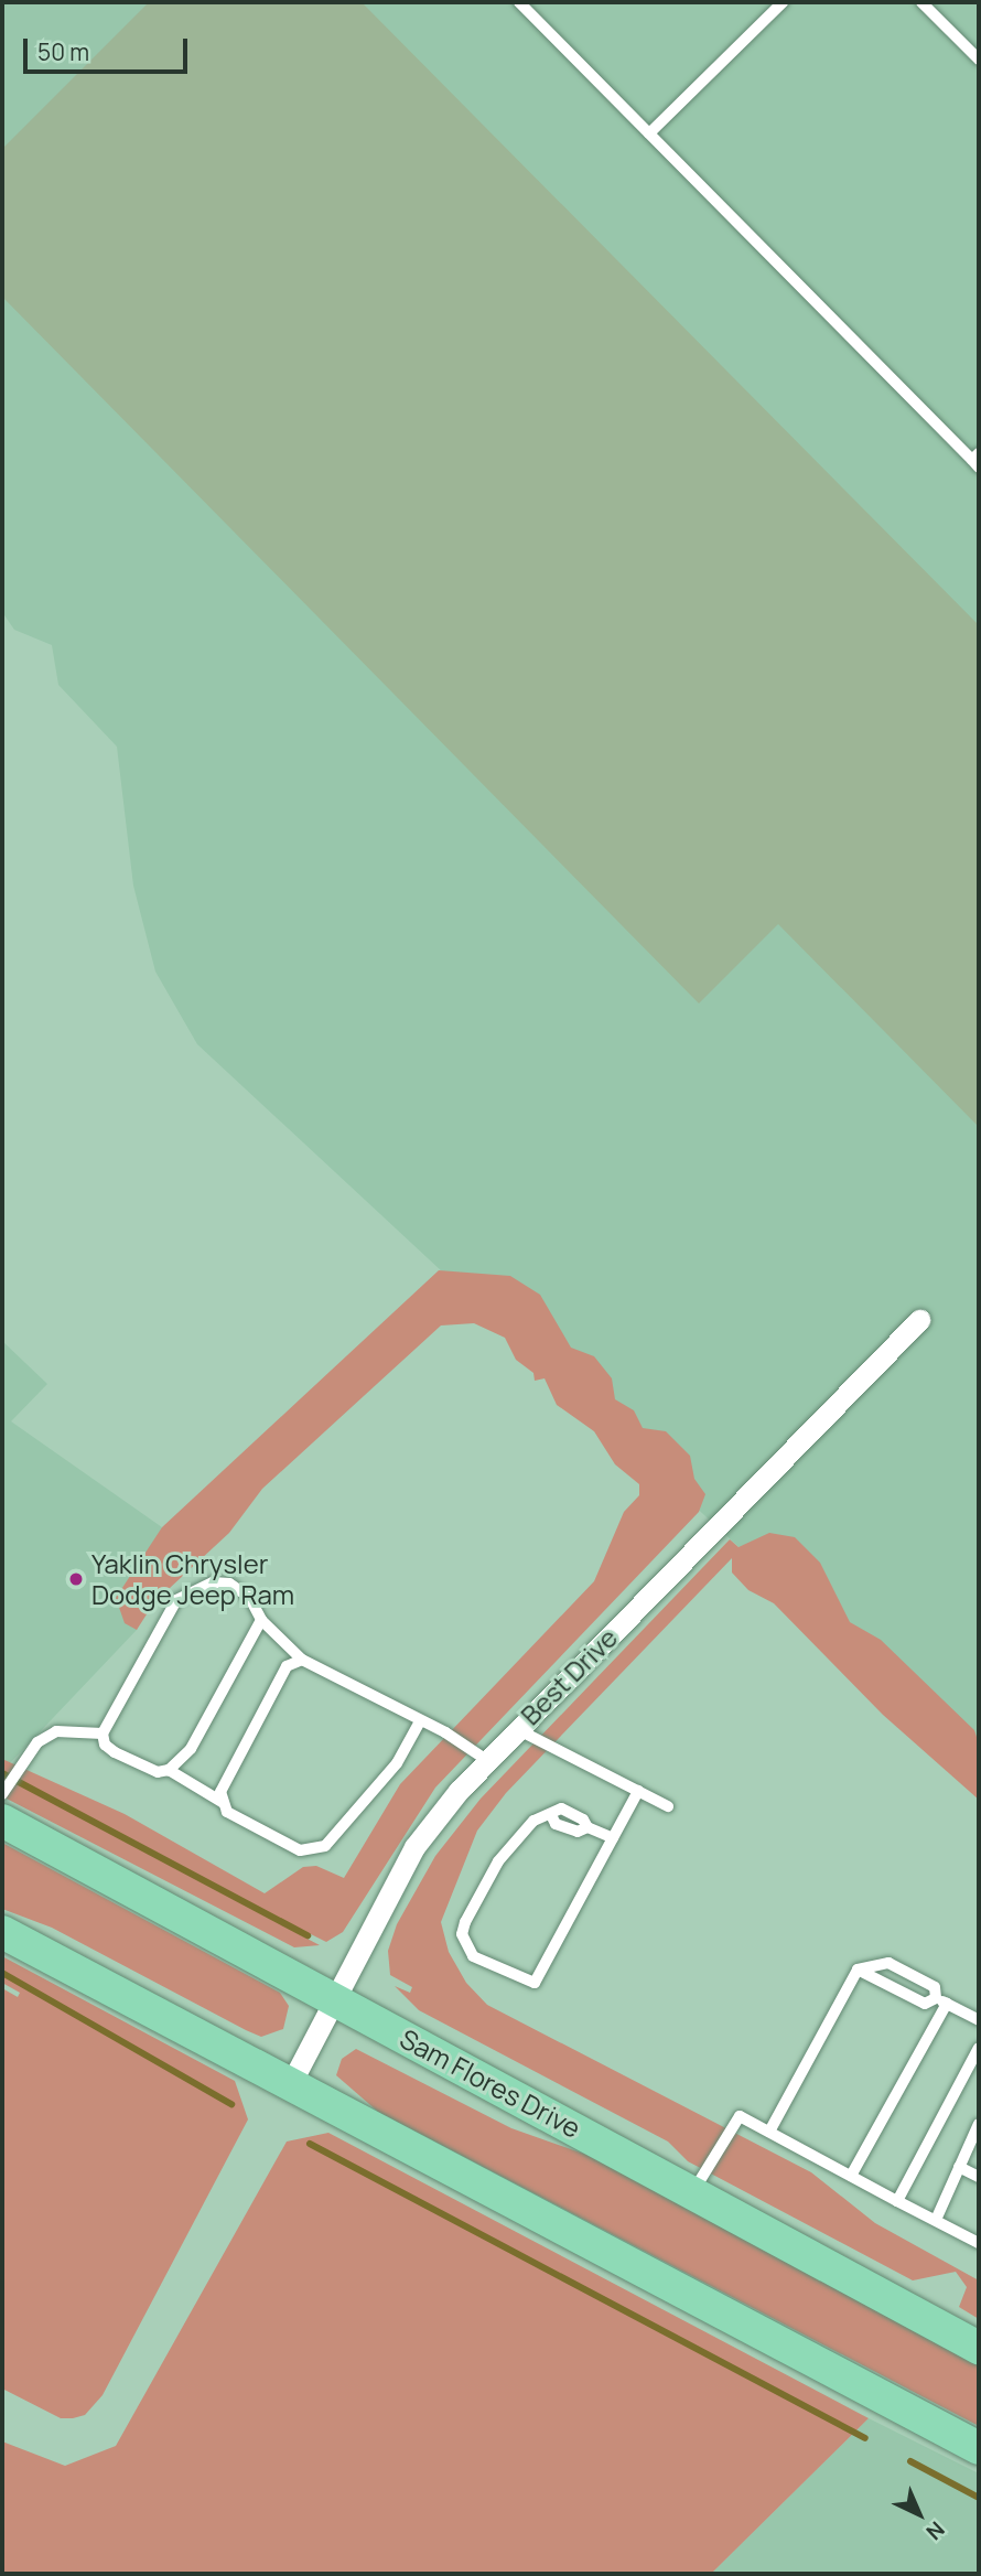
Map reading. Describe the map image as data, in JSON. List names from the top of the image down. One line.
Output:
{"streets":{"main road":["Sam Flores Drive"],"street":["Best Drive"]},"crossings":[["Best Drive","Sam Flores Drive"]],"places":["Yaklin Chrysler Dodge Jeep Ram"],"scale_bar":"50 m","north":"bottom right"}
